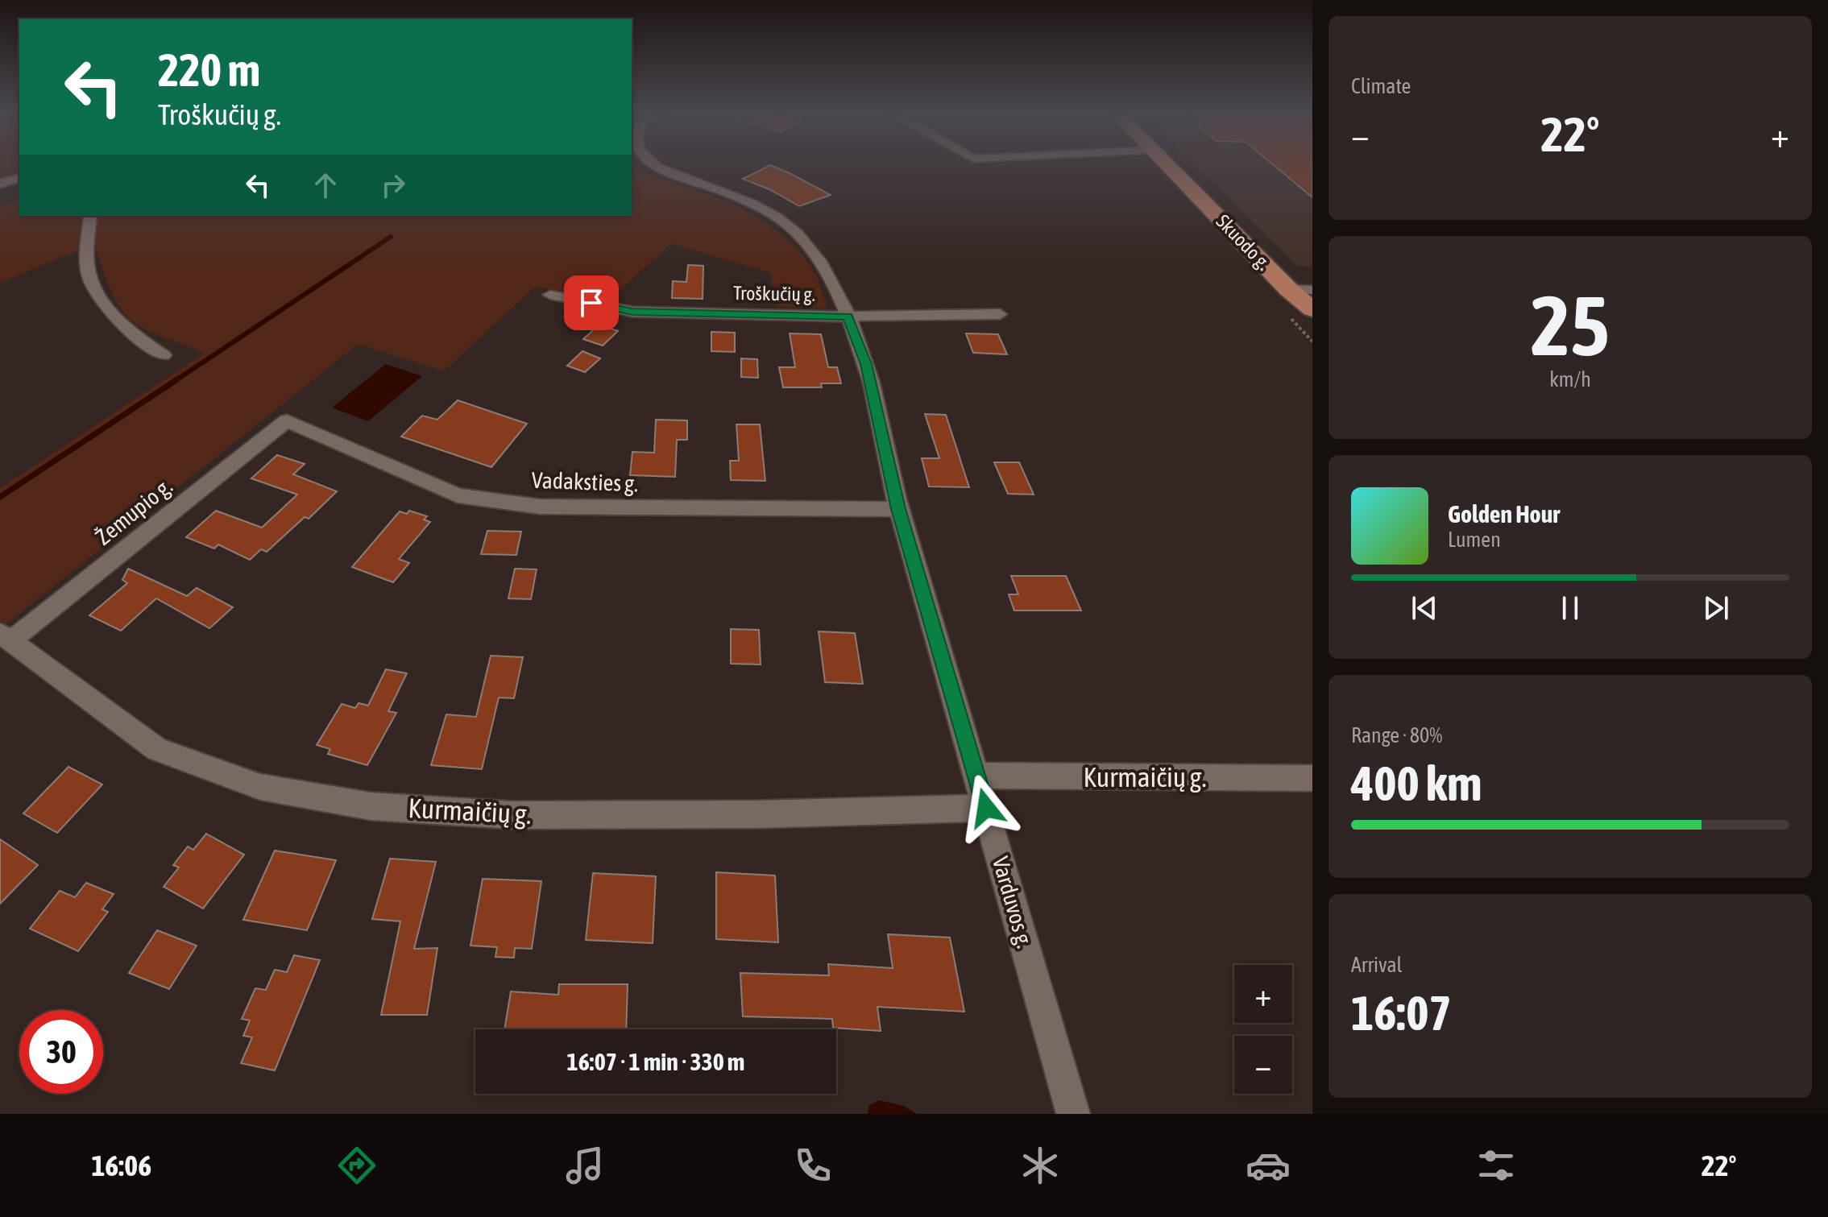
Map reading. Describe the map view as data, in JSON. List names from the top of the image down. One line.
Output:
{"streets":{"main road":["Skuodo g."],"street":["Troškučių g.","Vadaksties g.","Žemupio g.","Kurmaičių g.","Varduvos g."]},"crossings":[["Troškučių g.","Varduvos g."],["Vadaksties g.","Žemupio g."],["Vadaksties g.","Varduvos g."],["Žemupio g.","Kurmaičių g."],["Kurmaičių g.","Varduvos g."]],"page":{"tile":["Climate",["25","km/h"],["Range · 80%","400 km"],["Arrival","16:07"]],"turn":["220 m","Troškučių g."],"heat":["−","22°","+"],"song":["Golden Hour","Lumen"],"map_buttons":["+","−"],"limit":"30","trip":"16:07 · 1 min · 330 m","tabs":["16:06","22°"]}}
